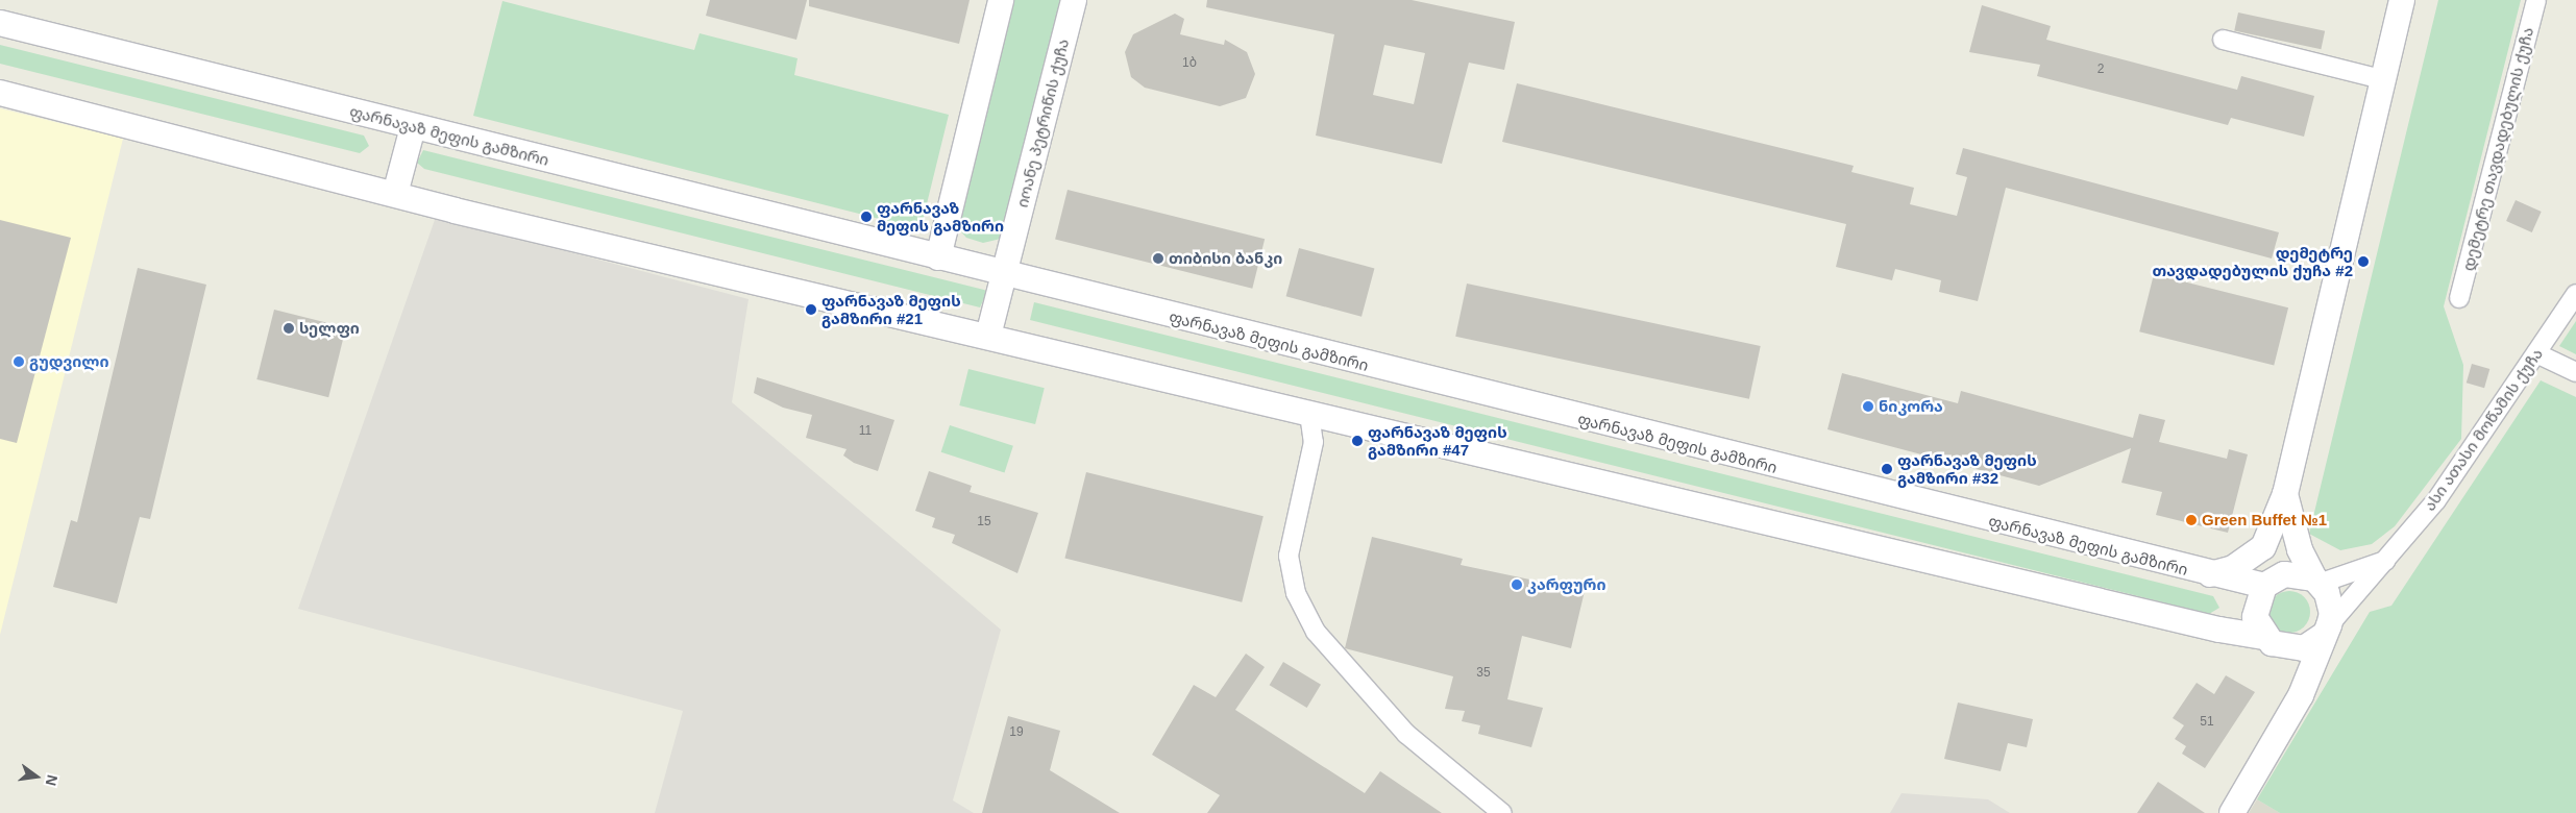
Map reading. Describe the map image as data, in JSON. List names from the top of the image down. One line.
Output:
{"streets":{"main road":["იოანე პეტრიწის ქუჩა","ფარნავაზ მეფის გამზირი"],"street":["დემეტრე თავდადებულის ქუჩა","ასი ათასი მოწამის ქუჩა"]},"crossings":[["იოანე პეტრიწის ქუჩა","ფარნავაზ მეფის გამზირი"],["ფარნავაზ მეფის გამზირი","ასი ათასი მოწამის ქუჩა"]],"places":["ფარნავაზ მეფის გამზირი","თიბისი ბანკი","დემეტრე თავდადებულის ქუჩა #2","ფარნავაზ მეფის გამზირი #21","სელფი","გუდვილი","ნიკორა","ფარნავაზ მეფის გამზირი #47","ფარნავაზ მეფის გამზირი #32","Green Buffet №1","კარფური"],"house_numbers":["1ბ","2","11","15","35","51","19"],"north":"right"}
